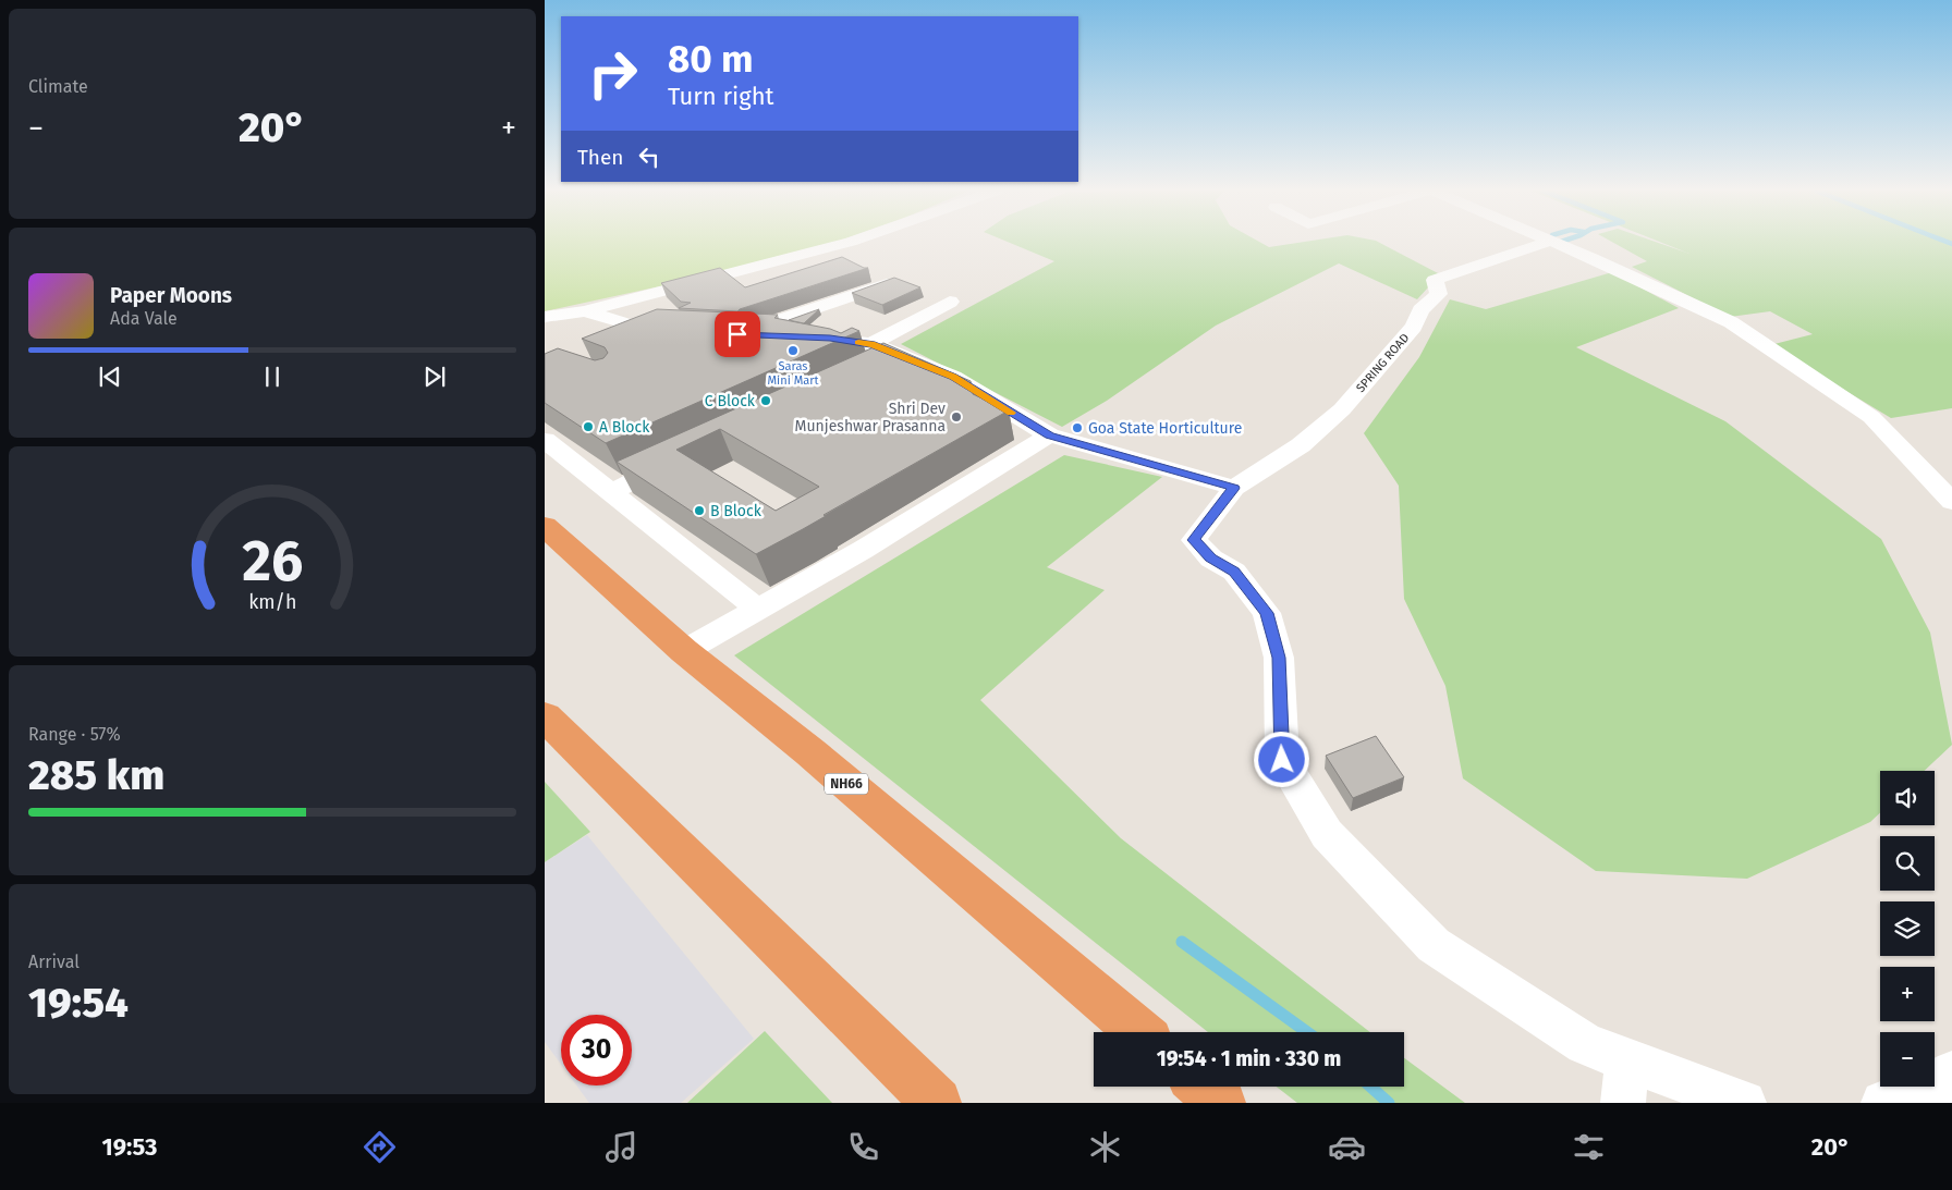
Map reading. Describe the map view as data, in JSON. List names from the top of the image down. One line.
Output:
{"streets":{"highway":["NH66"],"street":["SPRING ROAD"]},"places":["Saras Mini Mart","C Block","Shri Dev Munjeshwar Prasanna","A Block","Goa State Horticulture","B Block"],"page":{"tile":["Climate",["Range · 57%","285 km"],["Arrival","19:54"]],"turn":["80 m","Turn right"],"heat":["−","20°","+"],"then":"Then","song":["Paper Moons","Ada Vale"],"map_buttons":["+","−"],"limit":"30","trip":"19:54 · 1 min · 330 m","tabs":["19:53","20°"],"gauge":["26","km/h"]}}
